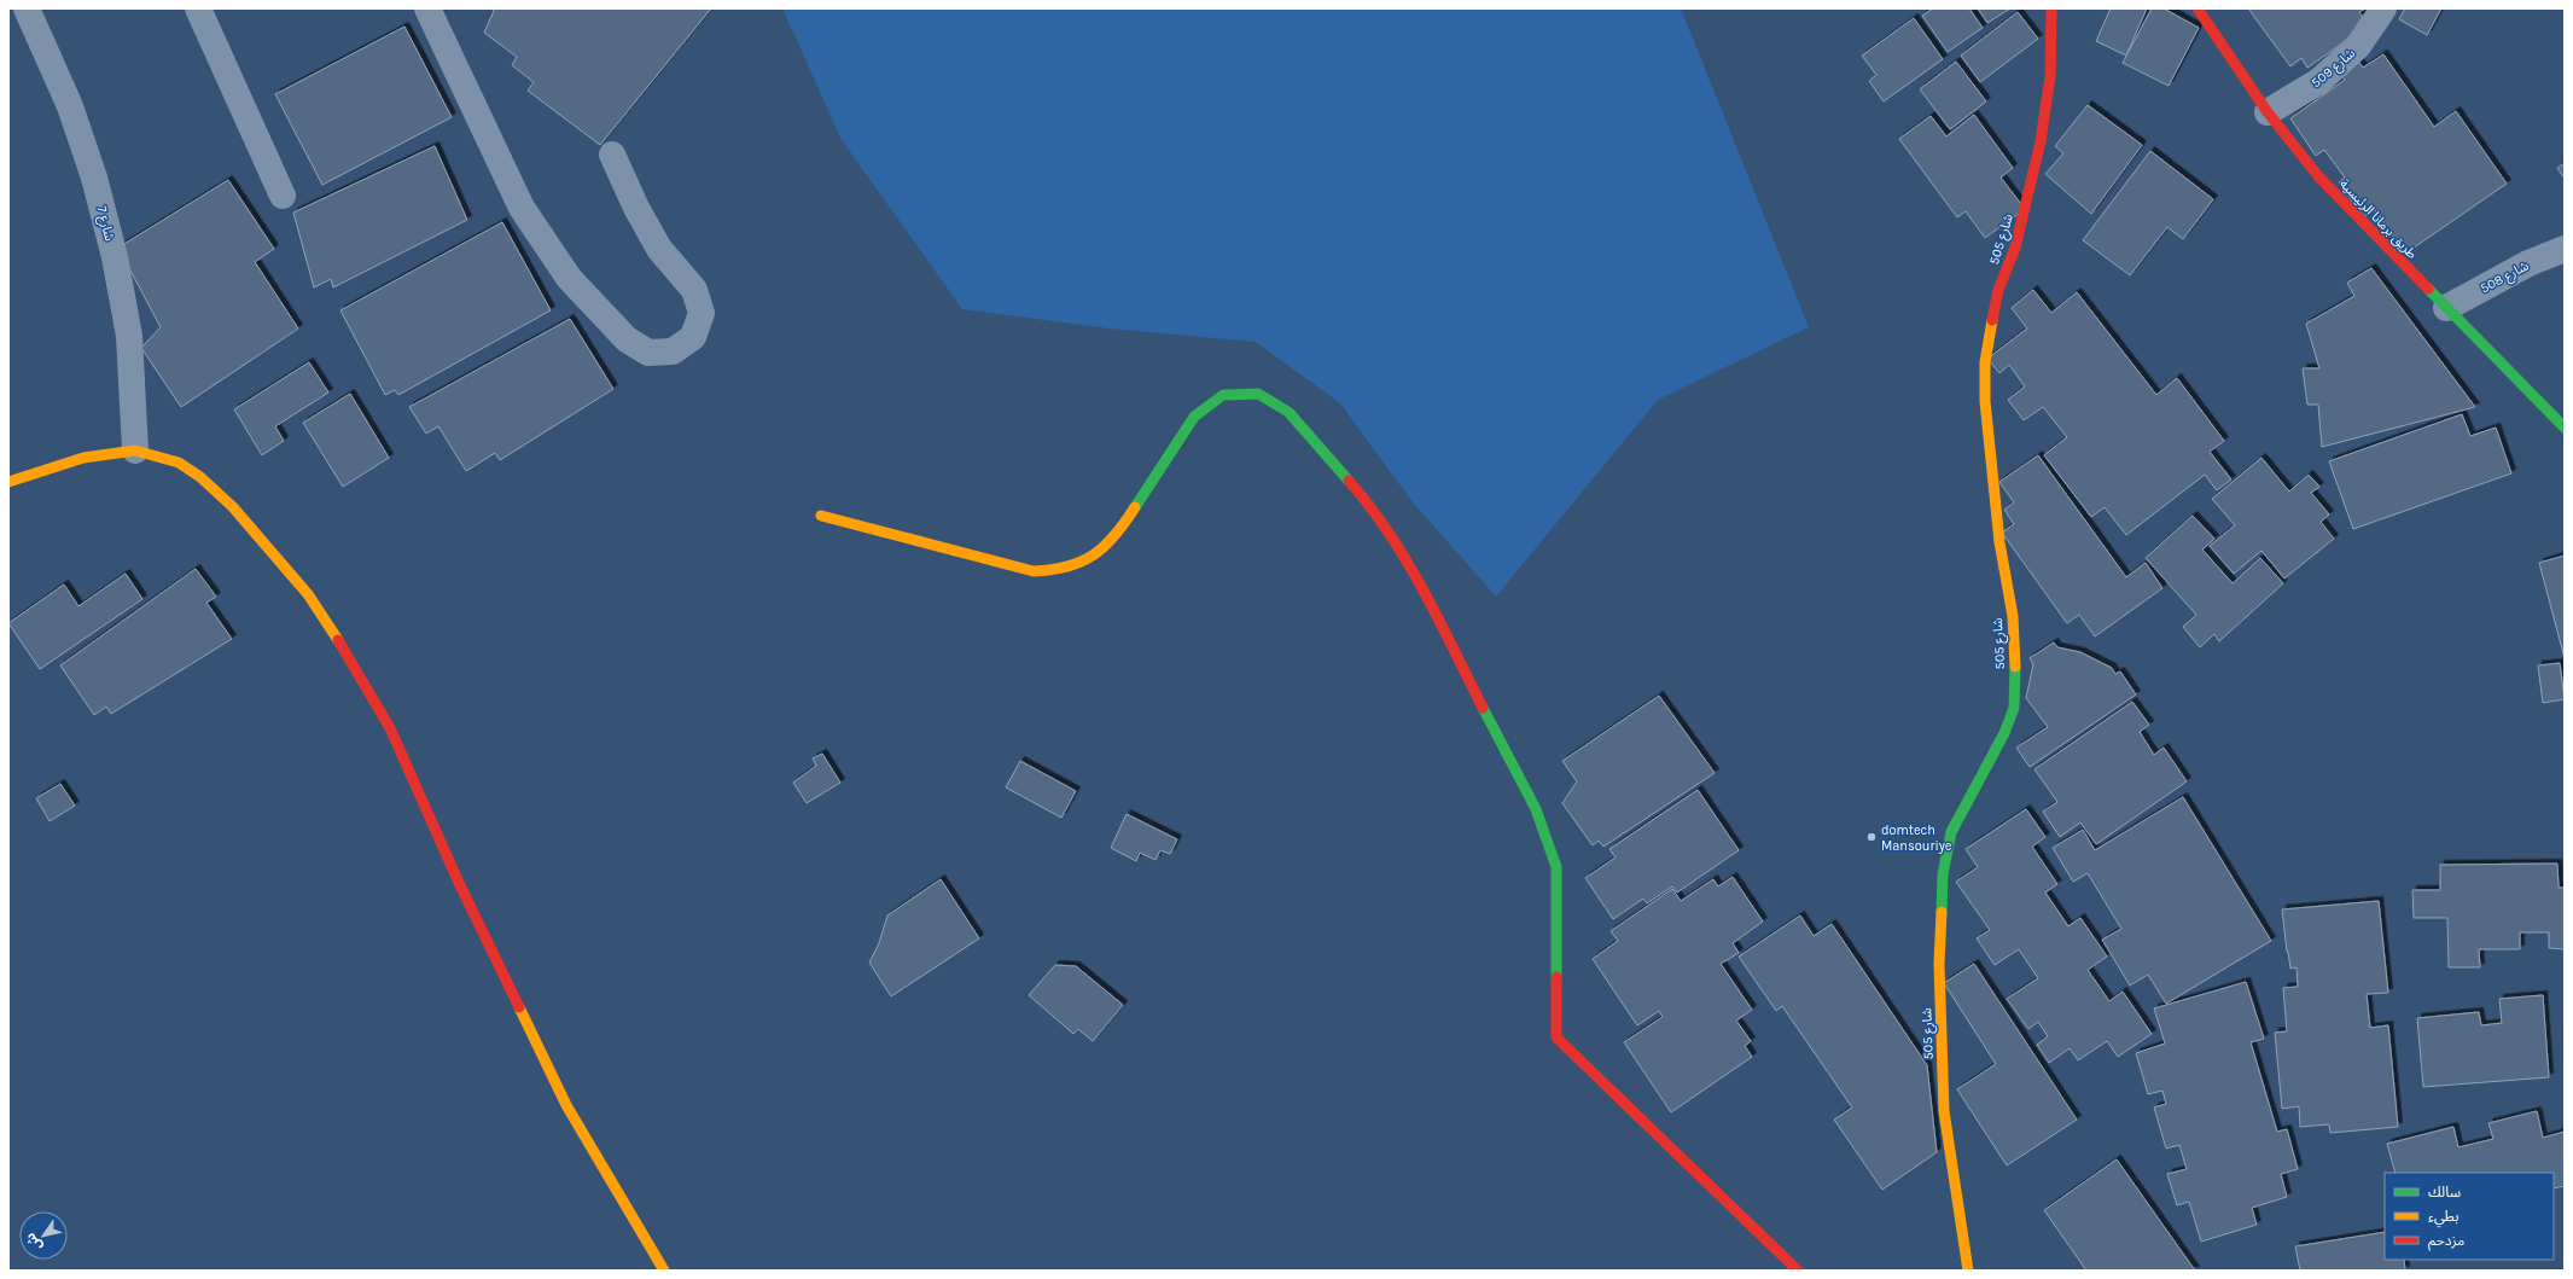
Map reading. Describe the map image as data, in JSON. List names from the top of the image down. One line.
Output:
{"streets":{"street":["شارع 509","طريق برمانا الرئيسية","شارع 7","شارع 505","شارع 508"]},"crossings":[["شارع 509","طريق برمانا الرئيسية"],["طريق برمانا الرئيسية","شارع 508"]],"places":["domtech Mansouriye"],"legend":["سالك","بطيء","مزدحم"],"north":"bottom left"}
